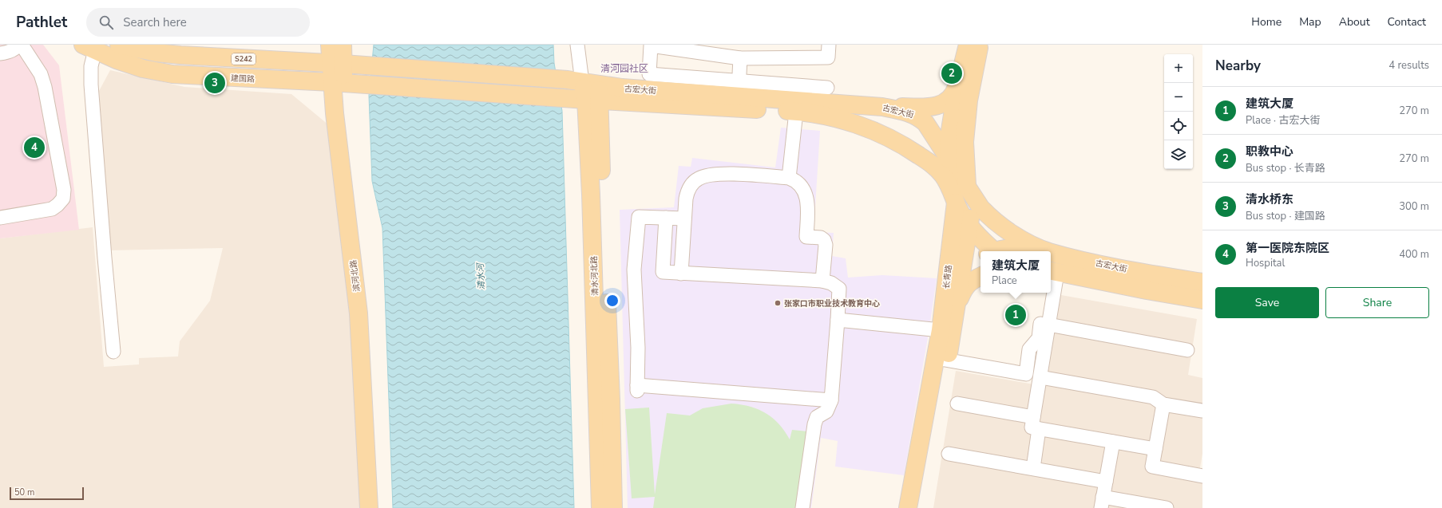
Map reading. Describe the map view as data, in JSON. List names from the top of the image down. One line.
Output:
{"streets":{"main road":["S242","建国路","古宏大街","滨河北路","清水河北路","长青路"]},"crossings":[["S242","古宏大街"],["S242","滨河北路"],["S242","清水河北路"],["建国路","古宏大街"],["建国路","滨河北路"],["古宏大街","清水河北路"],["古宏大街","长青路"]],"districts":["清河园社区"],"water":["清水河"],"places":["张家口市职业技术教育中心"],"scale_bar":"50 m","page":{"header":"Pathlet","search":"Search here","nav":["Home","Map","About","Contact"],"heading":["Nearby","4 results"],"map_buttons":["+","−"],"pins":["2","3","4","1"],"list":[{"mark":"1","name":"建筑大厦","note":"Place · 古宏大街","value":"270 m"},{"mark":"2","name":"职教中心","note":"Bus stop · 长青路","value":"270 m"},{"mark":"3","name":"清水桥东","note":"Bus stop · 建国路","value":"300 m"},{"mark":"4","name":"第一医院东院区","note":"Hospital","value":"400 m"}],"popup":["建筑大厦","Place"],"buttons":["Save","Share"],"scale":"50 m"}}
